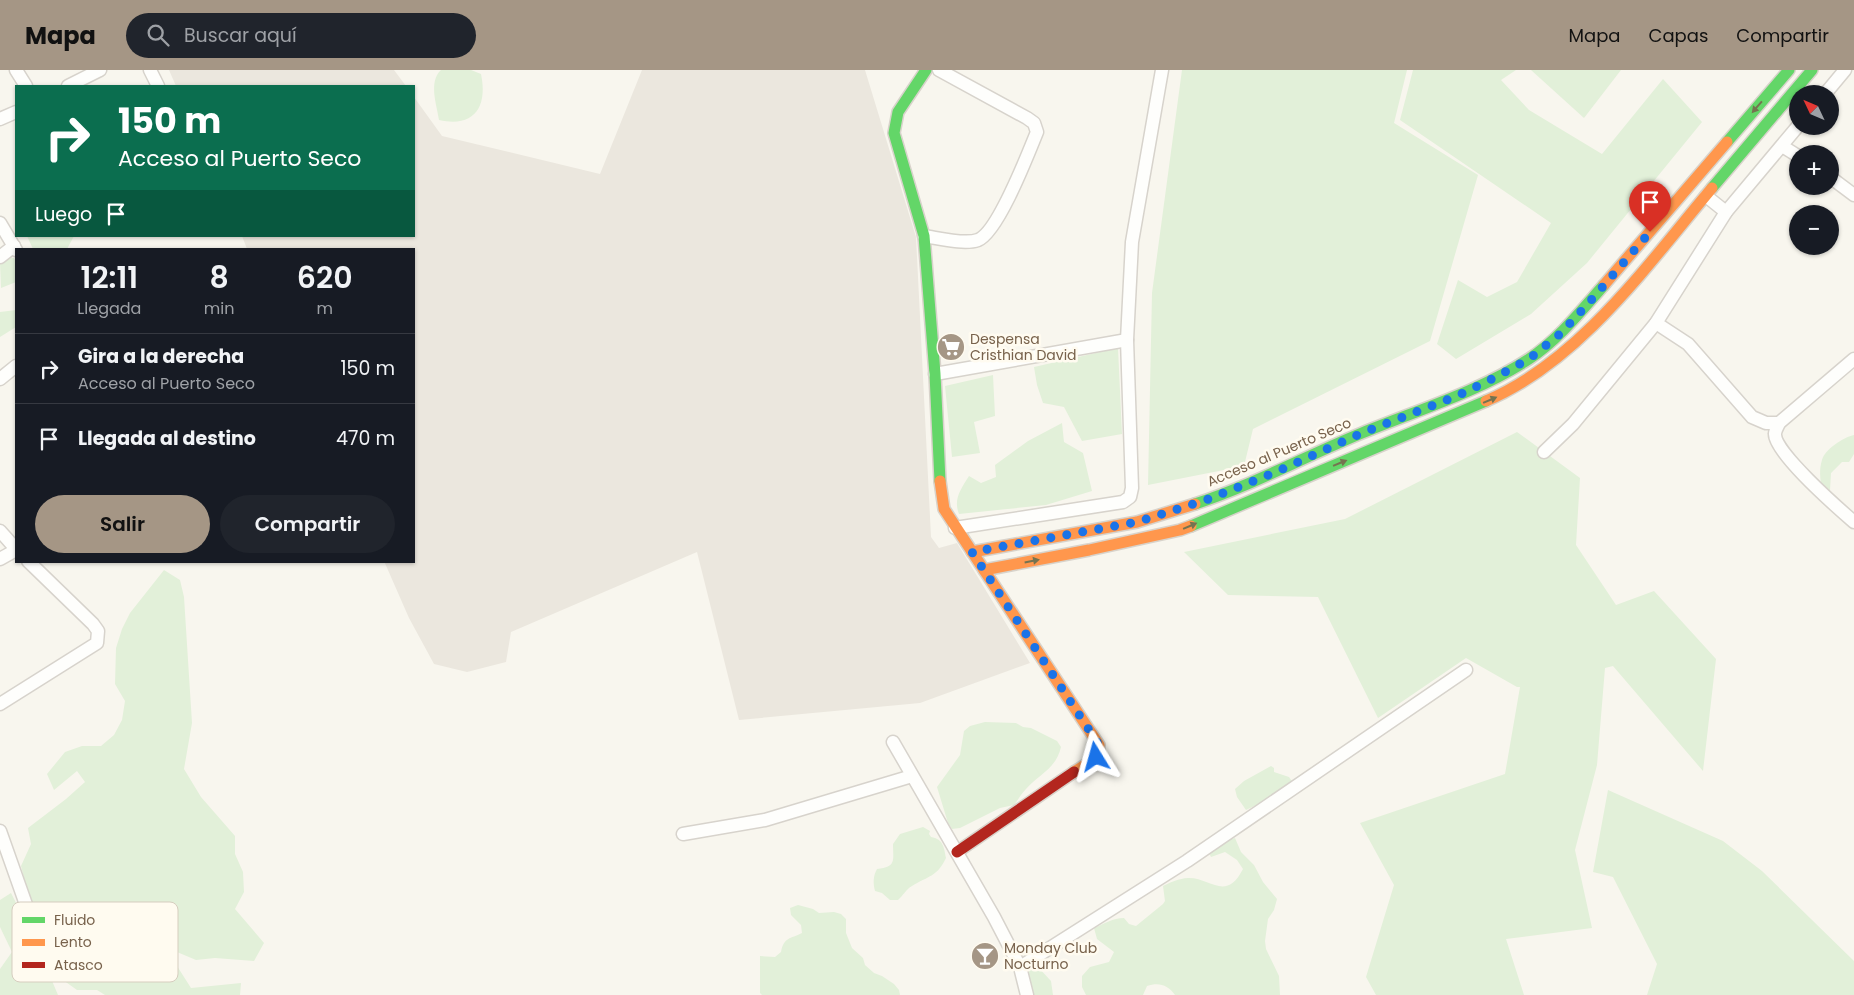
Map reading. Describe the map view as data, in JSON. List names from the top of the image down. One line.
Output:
{"streets":{"main road":["Acceso al Puerto Seco"]},"places":{"supermarket":["Despensa Cristhian David"],"bar":["Monday Club Nocturno"]},"legend":["Fluido","Lento","Atasco"],"north":"top left","page":{"header":"Mapa","search":"Buscar aquí","nav":["Mapa","Capas","Compartir"],"map_buttons":["+","−"],"turn":["150 m","Acceso al Puerto Seco"],"then":"Luego","eta":["12:11","Llegada","8","min","620","m"],"list":[{"name":"Gira a la derecha","note":"Acceso al Puerto Seco","value":"150 m"},{"name":"Llegada al destino","value":"470 m"}],"buttons":["Salir","Compartir"]}}
